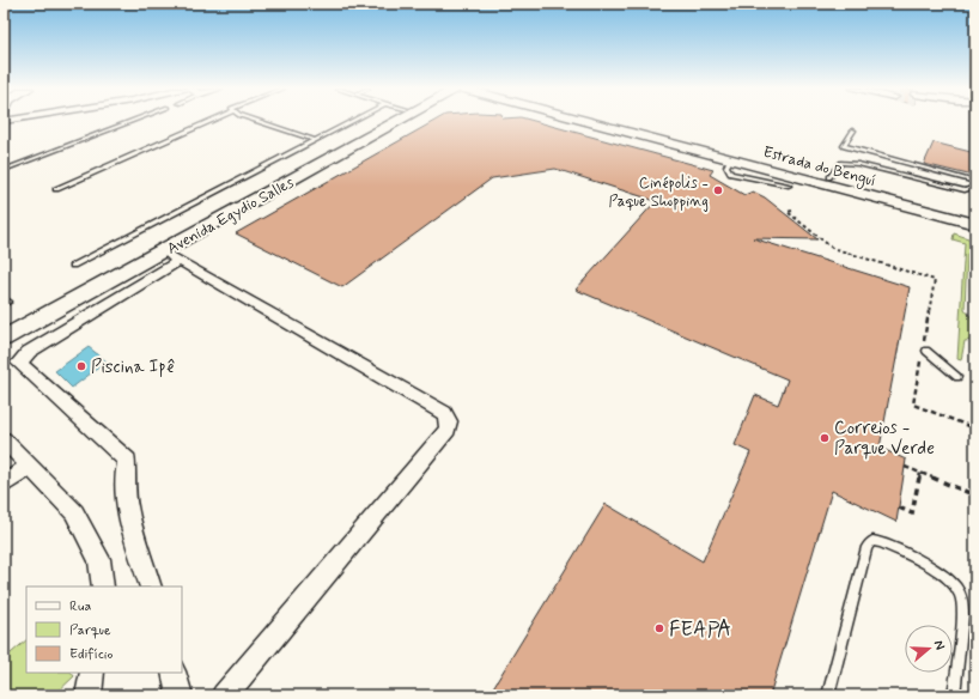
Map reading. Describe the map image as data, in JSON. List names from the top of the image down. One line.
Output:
{"streets":{"street":["Estrada do Benguí","Avenida Egydio Salles"]},"places":["Cinépolis - Paque Shopping","Piscina Ipê","Correios - Parque Verde","FEAPA"],"legend":["Rua","Parque","Edifício"],"north":"right"}
